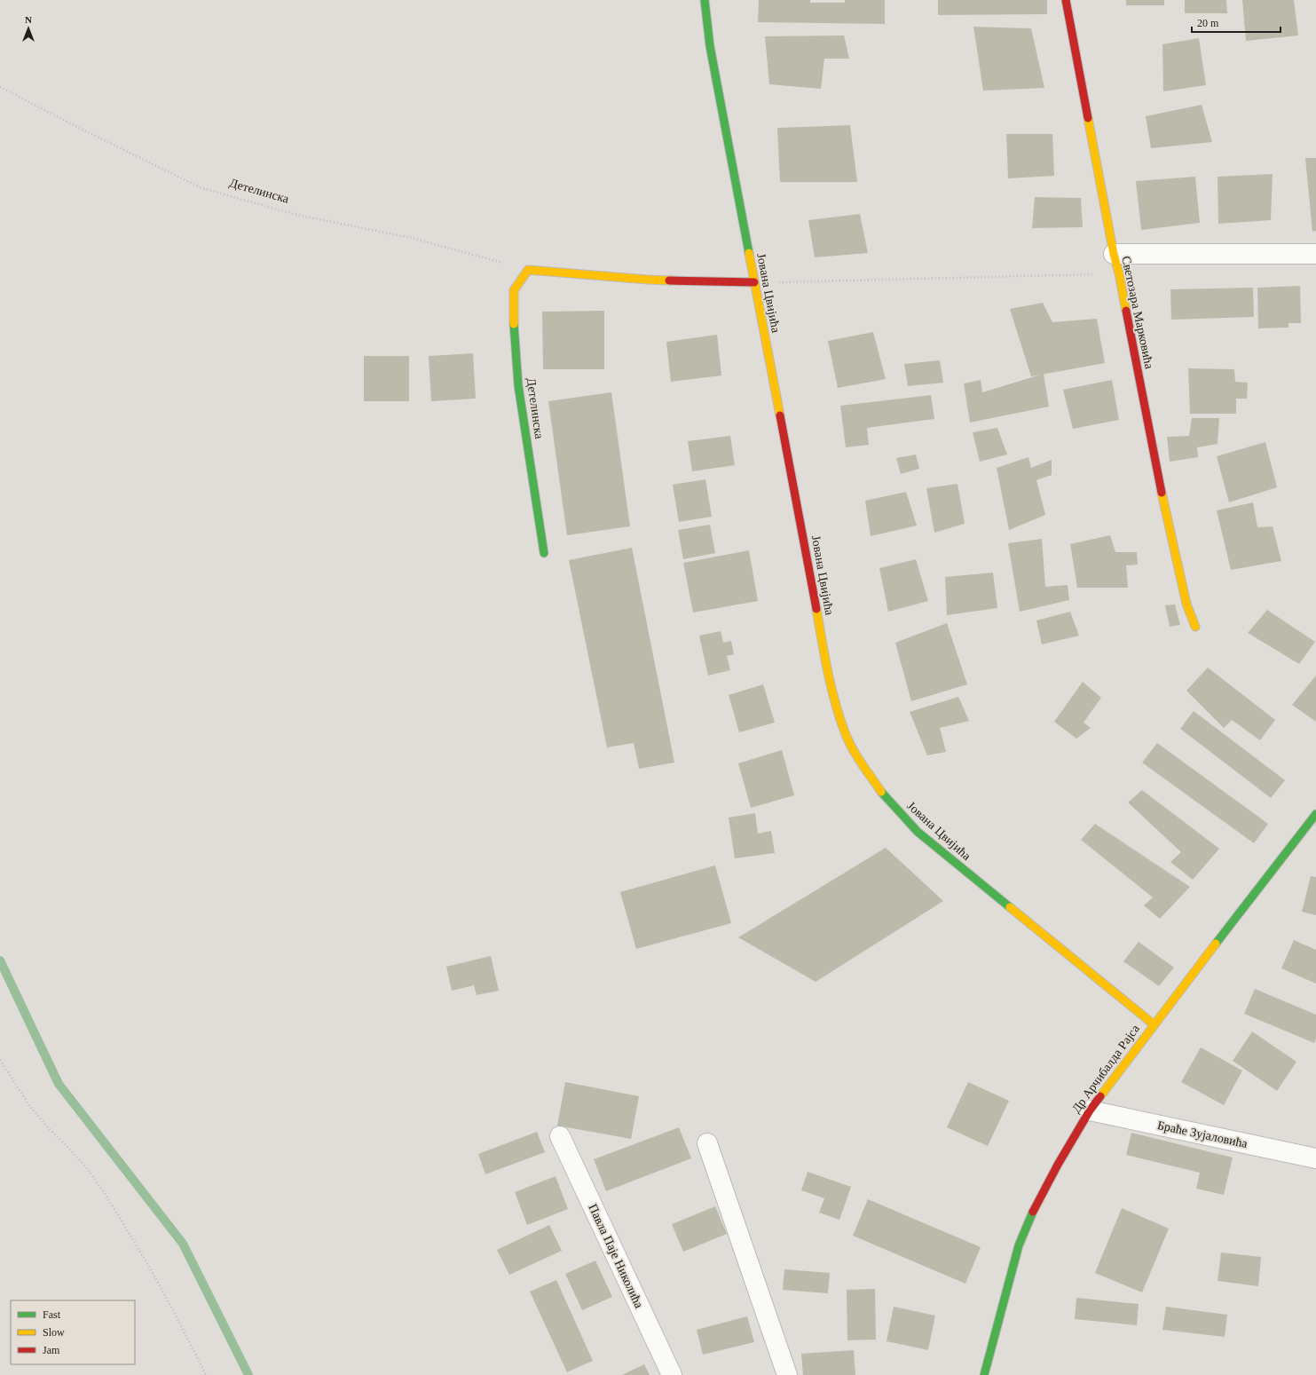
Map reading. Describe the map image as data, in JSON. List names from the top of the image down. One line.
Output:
{"streets":{"street":["Детелинска","Јована Цвијића","Светозара Марковића","Др Арчибалда Рајса","Браће Зујаловића","Павла Паје Николића"]},"crossings":[["Јована Цвијића","Др Арчибалда Рајса"],["Др Арчибалда Рајса","Браће Зујаловића"]],"legend":["Fast","Slow","Jam"],"scale_bar":"20 m","north":"top"}
